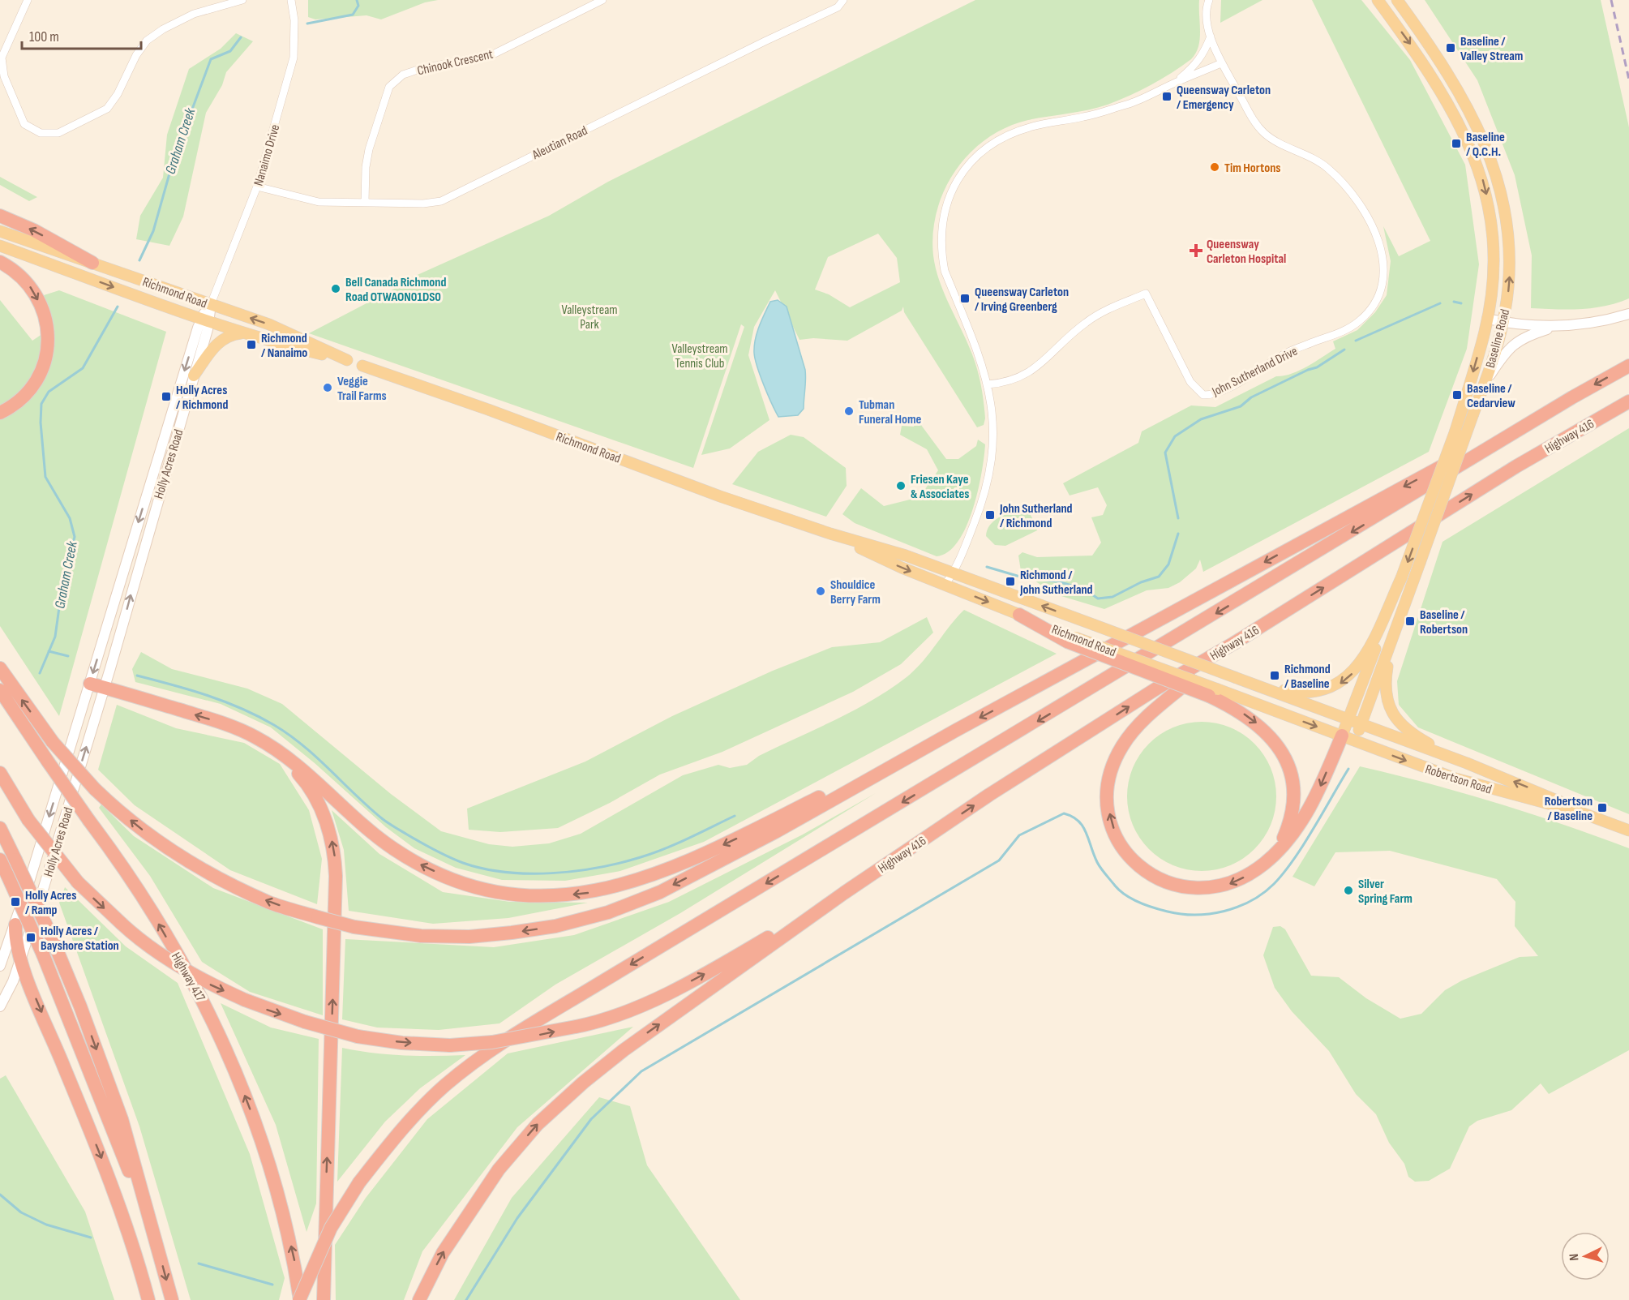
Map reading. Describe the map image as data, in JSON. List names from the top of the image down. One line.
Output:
{"streets":{"highway":["Highway 416","Highway 417"],"main road":["Richmond Road","Baseline Road","Holly Acres Road","Robertson Road"],"street":["Chinook Crescent","Aleutian Road","Nanaimo Drive","John Sutherland Drive"]},"crossings":[["Chinook Crescent","Aleutian Road"],["Aleutian Road","Nanaimo Drive"],["Nanaimo Drive","Richmond Road"],["Nanaimo Drive","Holly Acres Road"],["Richmond Road","Baseline Road"],["Richmond Road","Holly Acres Road"],["Richmond Road","Robertson Road"],["Baseline Road","Robertson Road"]],"water":["Graham Creek"],"parks":["Valleystream Park","Valleystream Tennis Club"],"places":{"transit":["Baseline / Valley Stream","Queensway Carleton / Emergency","Baseline / Q.C.H.","Queensway Carleton / Irving Greenberg","Richmond / Nanaimo","Baseline / Cedarview","Holly Acres / Richmond","John Sutherland / Richmond","Richmond / John Sutherland","Baseline / Robertson","Richmond / Baseline","Robertson / Baseline","Holly Acres / Ramp","Holly Acres / Bayshore Station"],"other":["Tim Hortons","Bell Canada Richmond Road OTWAON01DS0","Veggie Trail Farms","Tubman Funeral Home","Friesen Kaye & Associates","Shouldice Berry Farm","Silver Spring Farm"],"health":["Queensway Carleton Hospital"]},"scale_bar":"100 m","north":"left"}
